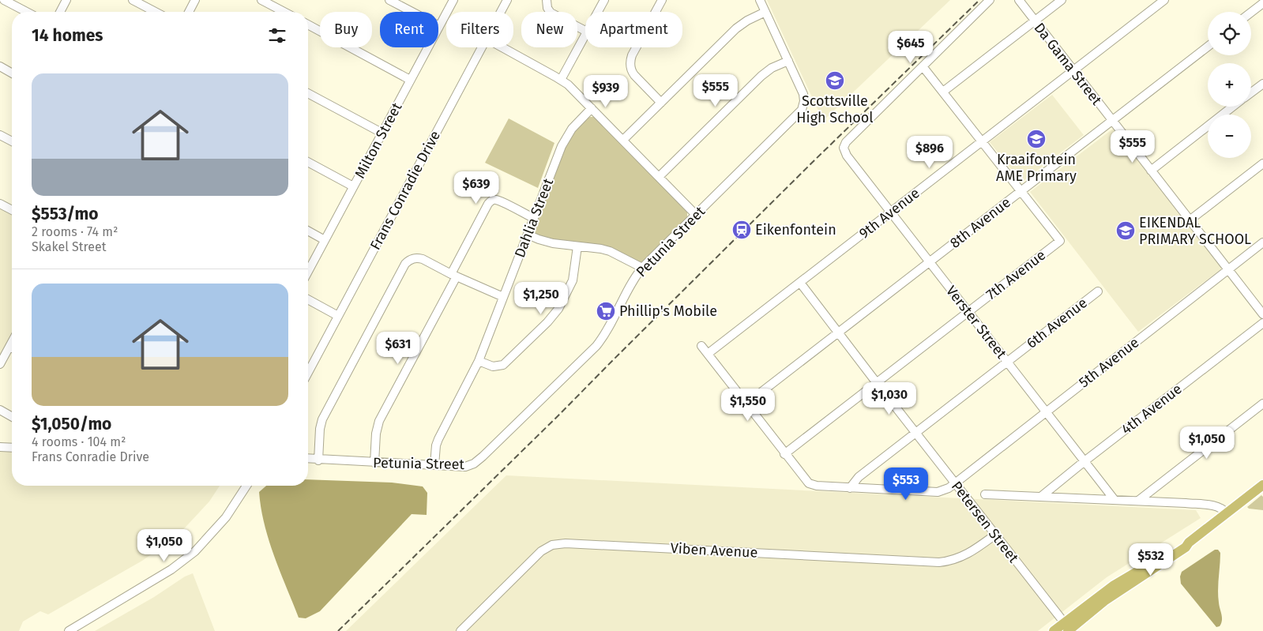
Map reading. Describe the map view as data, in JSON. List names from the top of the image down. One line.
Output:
{"streets":{"street":["Da Gama Street","Milton Street","Frans Conradie Drive","9th Avenue","Dahlia Street","8th Avenue","Petunia Street","7th Avenue","Verster Street","6th Avenue","5th Avenue","4th Avenue","Petersen Street","Viben Avenue"]},"crossings":[["Da Gama Street","9th Avenue"],["Da Gama Street","8th Avenue"],["Da Gama Street","5th Avenue"],["9th Avenue","Verster Street"],["9th Avenue","Petersen Street"],["Dahlia Street","Petunia Street"],["8th Avenue","7th Avenue"],["8th Avenue","Verster Street"],["8th Avenue","Petersen Street"],["7th Avenue","Verster Street"],["7th Avenue","5th Avenue"],["7th Avenue","Petersen Street"],["Verster Street","6th Avenue"],["Verster Street","5th Avenue"],["Verster Street","4th Avenue"],["6th Avenue","5th Avenue"],["6th Avenue","Petersen Street"],["5th Avenue","Petersen Street"],["Petersen Street","Viben Avenue"]],"places":{"school or university":["Scottsville High School","Kraaifontein AME Primary","EIKENDAL PRIMARY SCHOOL"],"station":["Eikenfontein"],"supermarket":["Phillip's Mobile"]},"page":{"map_buttons":["+","−"],"chip":["Buy","Rent","Filters","New","Apartment"],"heading":"14 homes","price":["$645","$555","$939","$555","$896","$639","$1,250","$631","$1,030","$1,550","$1,050","$553","$1,050","$532"],"list":[{"name":"$553/mo","note":"2 rooms · 74 m² · Skakel Street"},{"name":"$1,050/mo","note":"4 rooms · 104 m² · Frans Conradie Drive"}]}}
